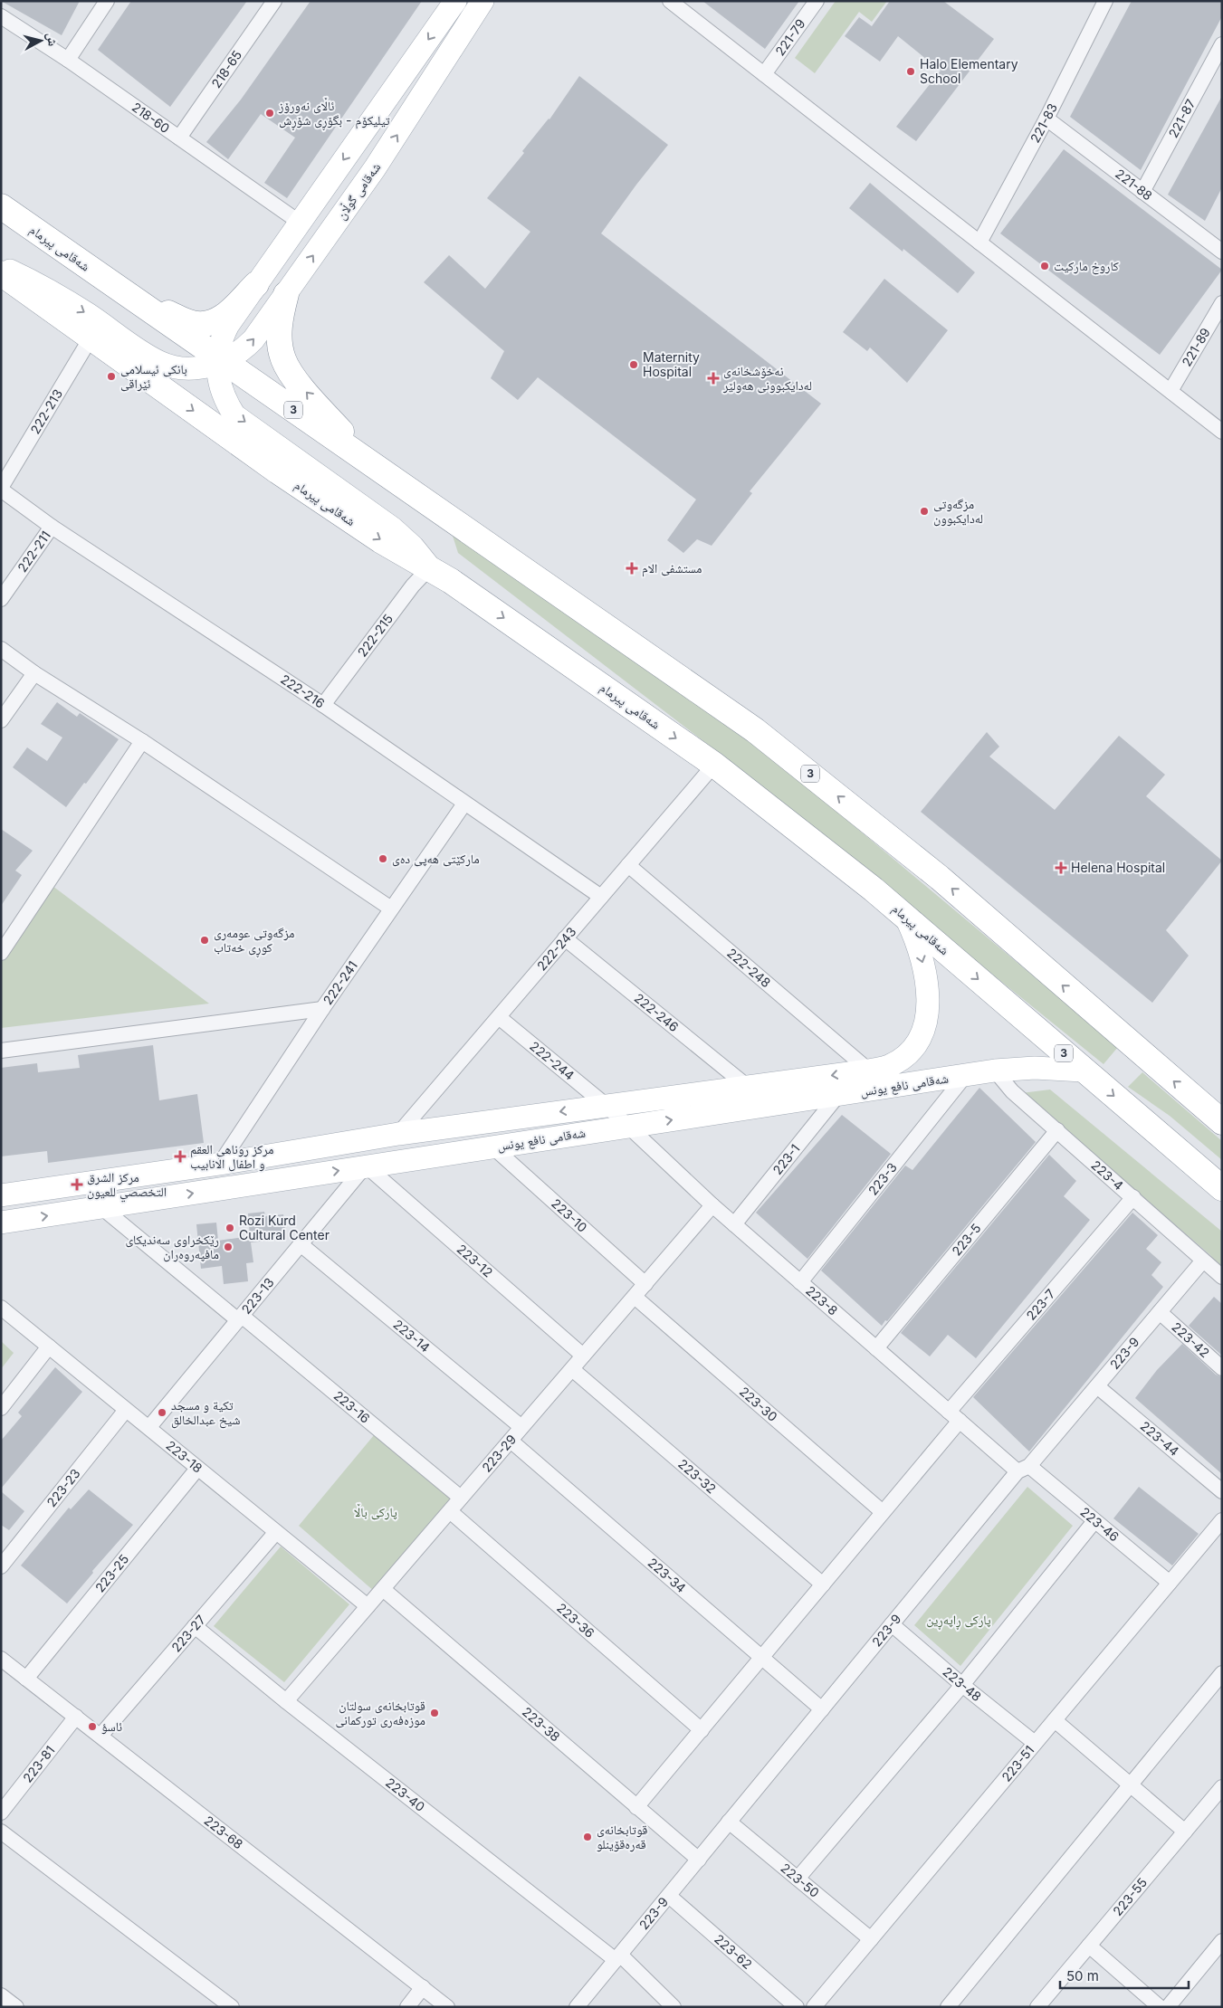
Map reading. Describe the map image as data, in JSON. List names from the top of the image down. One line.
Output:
{"streets":{"highway":["شەقامی پیرمام","3"],"main road":["شەقامی گوڵان","شەقامی نافع یونس"],"street":["221-79","218-65","218-60","221-87","221-83","221-88","221-89","222-213","222-211","222-215","222-216","222-243","222-248","222-241","222-246","222-244","223-1","223-4","223-3","223-10","223-5","223-12","223-13","223-8","223-7","223-14","223-42","223-9","223-30","223-16","223-44","223-29","223-18","223-32","223-23","223-46","223-25","223-34","223-36","223-27","223-48","223-38","223-51","223-81","223-40","223-68","223-50","223-55","223-62"]},"crossings":[["218-65","218-60"],["221-87","221-88"],["221-83","221-88"],["شەقامی گوڵان","شەقامی پیرمام"],["شەقامی پیرمام","222-213"],["شەقامی پیرمام","222-215"],["شەقامی پیرمام","222-243"],["شەقامی پیرمام","شەقامی نافع یونس"],["222-213","222-216"],["222-211","222-216"],["222-215","222-216"],["222-216","222-243"],["222-216","222-241"],["222-243","222-248"],["222-243","222-246"],["222-243","222-244"],["222-243","شەقامی نافع یونس"],["222-248","شەقامی نافع یونس"],["222-241","شەقامی نافع یونس"],["222-246","شەقامی نافع یونس"],["222-244","شەقامی نافع یونس"],["222-244","223-8"],["شەقامی نافع یونس","223-1"],["شەقامی نافع یونس","223-4"],["شەقامی نافع یونس","223-3"],["شەقامی نافع یونس","223-10"],["شەقامی نافع یونس","223-12"],["شەقامی نافع یونس","223-13"],["شەقامی نافع یونس","223-8"],["شەقامی نافع یونس","223-16"],["223-1","223-8"],["223-4","223-5"],["223-4","223-7"],["223-4","223-9"],["223-3","223-8"],["223-10","223-29"],["223-5","223-8"],["223-12","223-13"],["223-12","223-29"],["223-13","223-14"],["223-13","223-16"],["223-13","223-18"],["223-8","223-7"],["223-8","223-9"],["223-8","223-29"],["223-8","223-46"],["223-7","223-30"],["223-7","223-32"],["223-7","223-34"],["223-7","223-36"],["223-7","223-38"],["223-14","223-29"],["223-42","223-9"],["223-9","223-44"],["223-9","223-46"],["223-9","223-34"],["223-9","223-48"],["223-9","223-38"],["223-9","223-40"],["223-9","223-50"],["223-9","223-62"],["223-30","223-29"],["223-16","223-29"],["223-29","223-18"],["223-29","223-32"],["223-29","223-34"],["223-29","223-36"],["223-29","223-38"],["223-29","223-40"],["223-18","223-23"],["223-18","223-25"],["223-18","223-27"],["223-46","223-51"],["223-25","223-68"],["223-27","223-40"],["223-27","223-68"],["223-48","223-51"],["223-51","223-50"],["223-81","223-68"]],"parks":["پارکی باڵا","پارکی ڕاپەڕین"],"places":{"other":["Halo Elementary School","ئاڵای نەورۆز تیلیکۆم - بگۆڕی شۆڕش","كاروخ ماركیت","Maternity Hospital","بانکی ئیسلامی ئێراقی","مزگەوتی لەدایکبوون","مارکێتی هەپی دەی","مزگەوتی عومەری کوڕی خەتاب","Rozi Kurd Cultural Center","رێکخراوی سەندیکای مافپەروەران","تكية و مسجد شيخ عبدالخالق","قوتابخانەی سولتان موزەفەری تورکمانی","ئاسؤ","قوتابخانەی قەرەقۆینلو"],"health":["نەخۆشخانەی لەدایکبوونی هەولێر","مستشفى الام","Helena Hospital","مركز روناهي العقم و اطفال الانابيب","مركز الشرق التخصصي للعيون"]},"scale_bar":"50 m","north":"right"}
